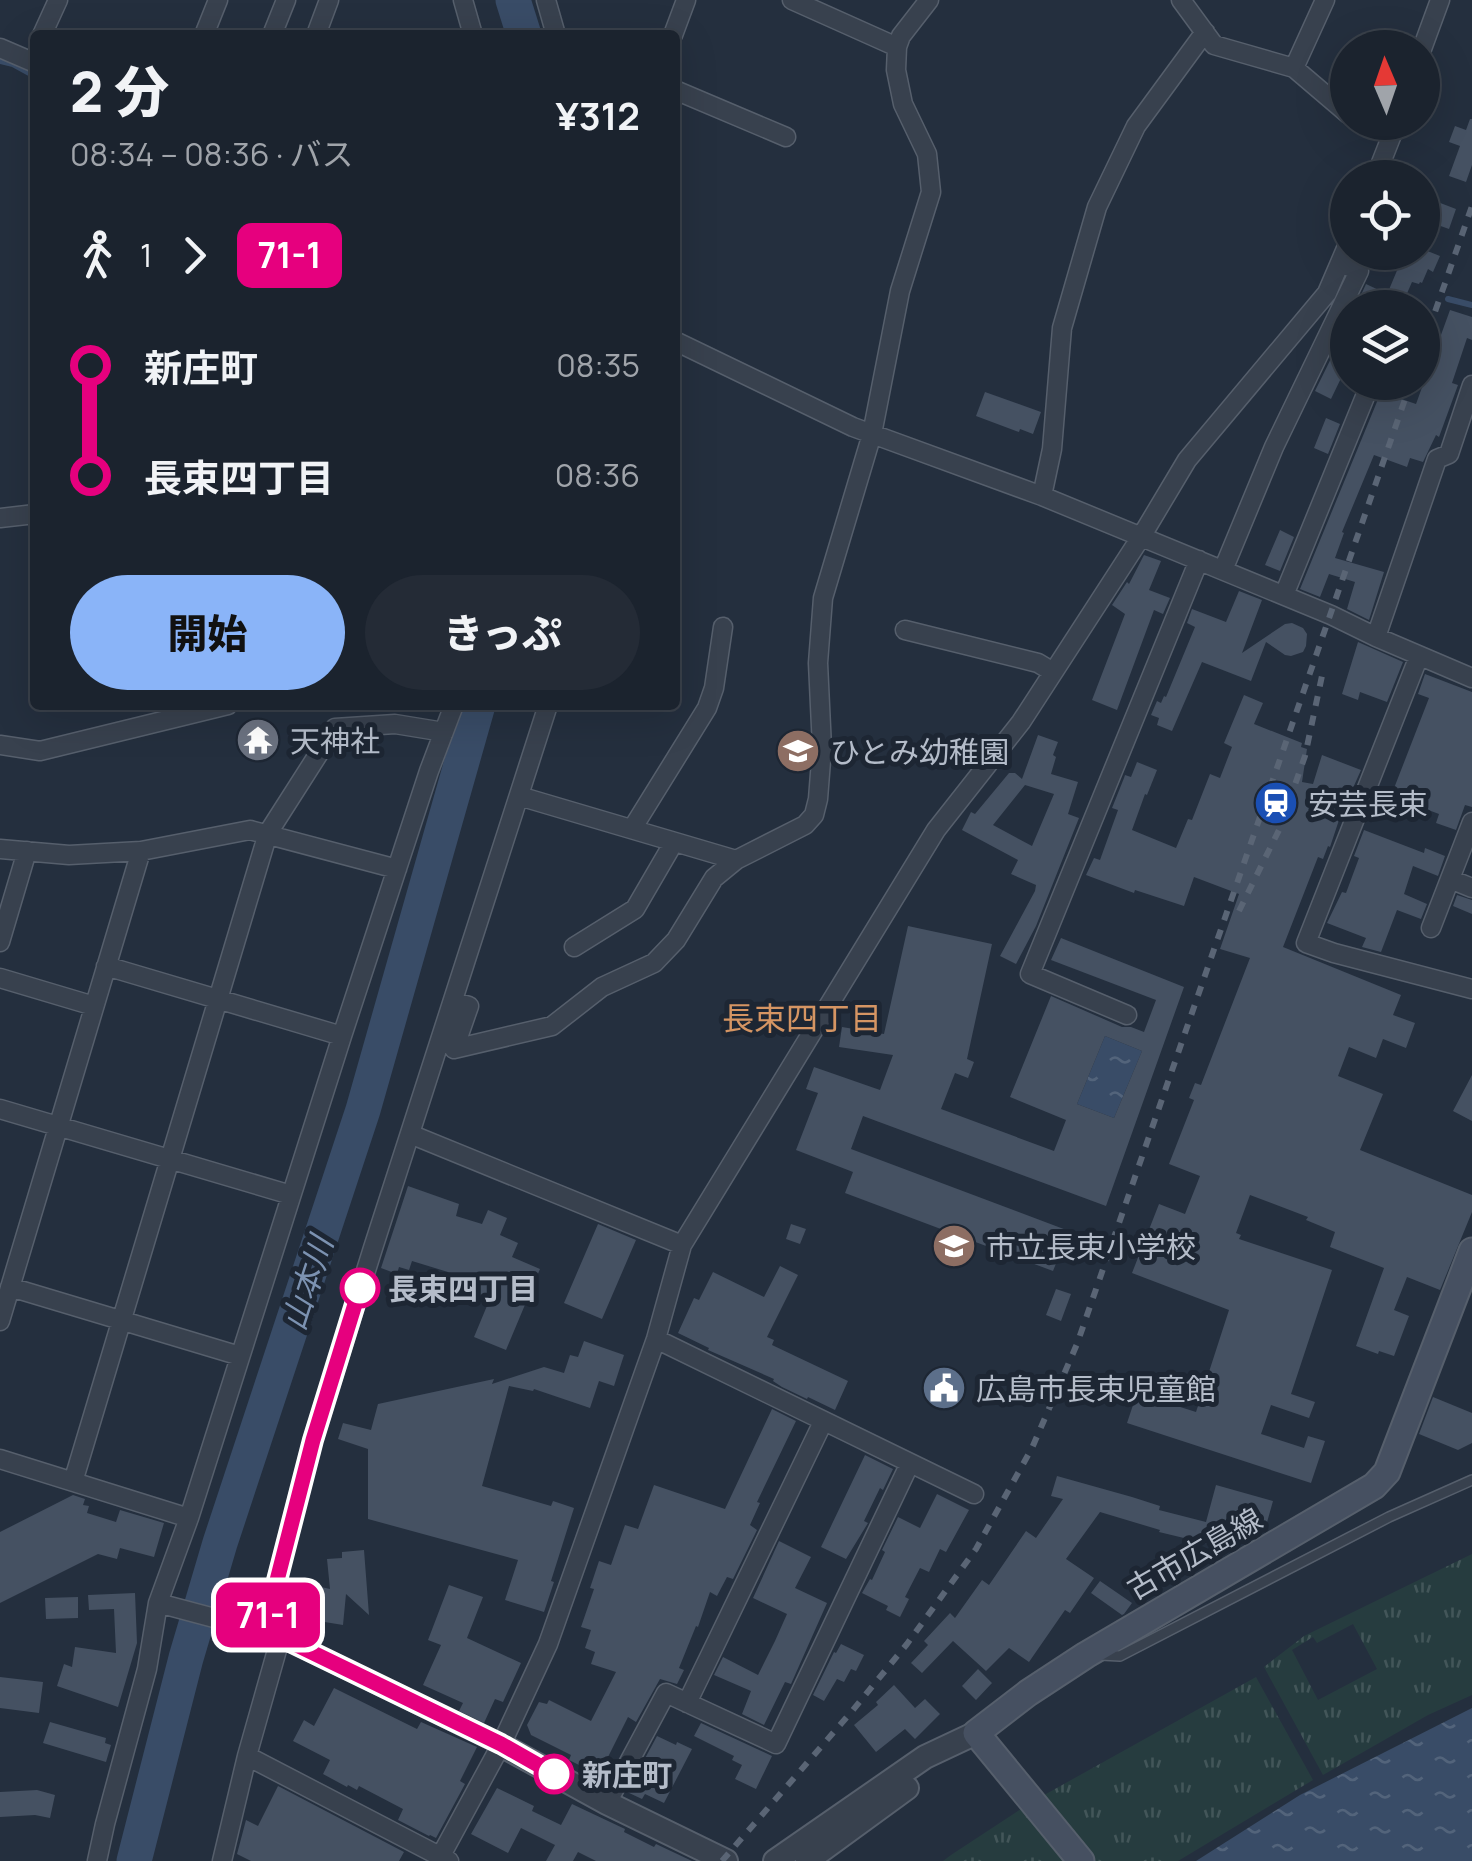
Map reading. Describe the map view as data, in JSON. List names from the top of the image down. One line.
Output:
{"streets":{"main road":["古市広島線"]},"districts":["長束四丁目"],"water":["山本川"],"places":{"temple":["天神社"],"school or university":["ひとみ幼稚園","市立長束小学校"],"station":["安芸長束"],"other":["長束四丁目","新庄町"],"public building":["広島市長束児童館"]},"lines":["bus line 71-1"],"north":"top","page":{"on_map":"71-1","heading":["2 分","08:34 – 08:36 · バス","¥312"],"legs":["1","71-1"],"list":[{"name":"新庄町","value":"08:35"},{"name":"長束四丁目","value":"08:36"}],"buttons":["開始","きっぷ"]}}
